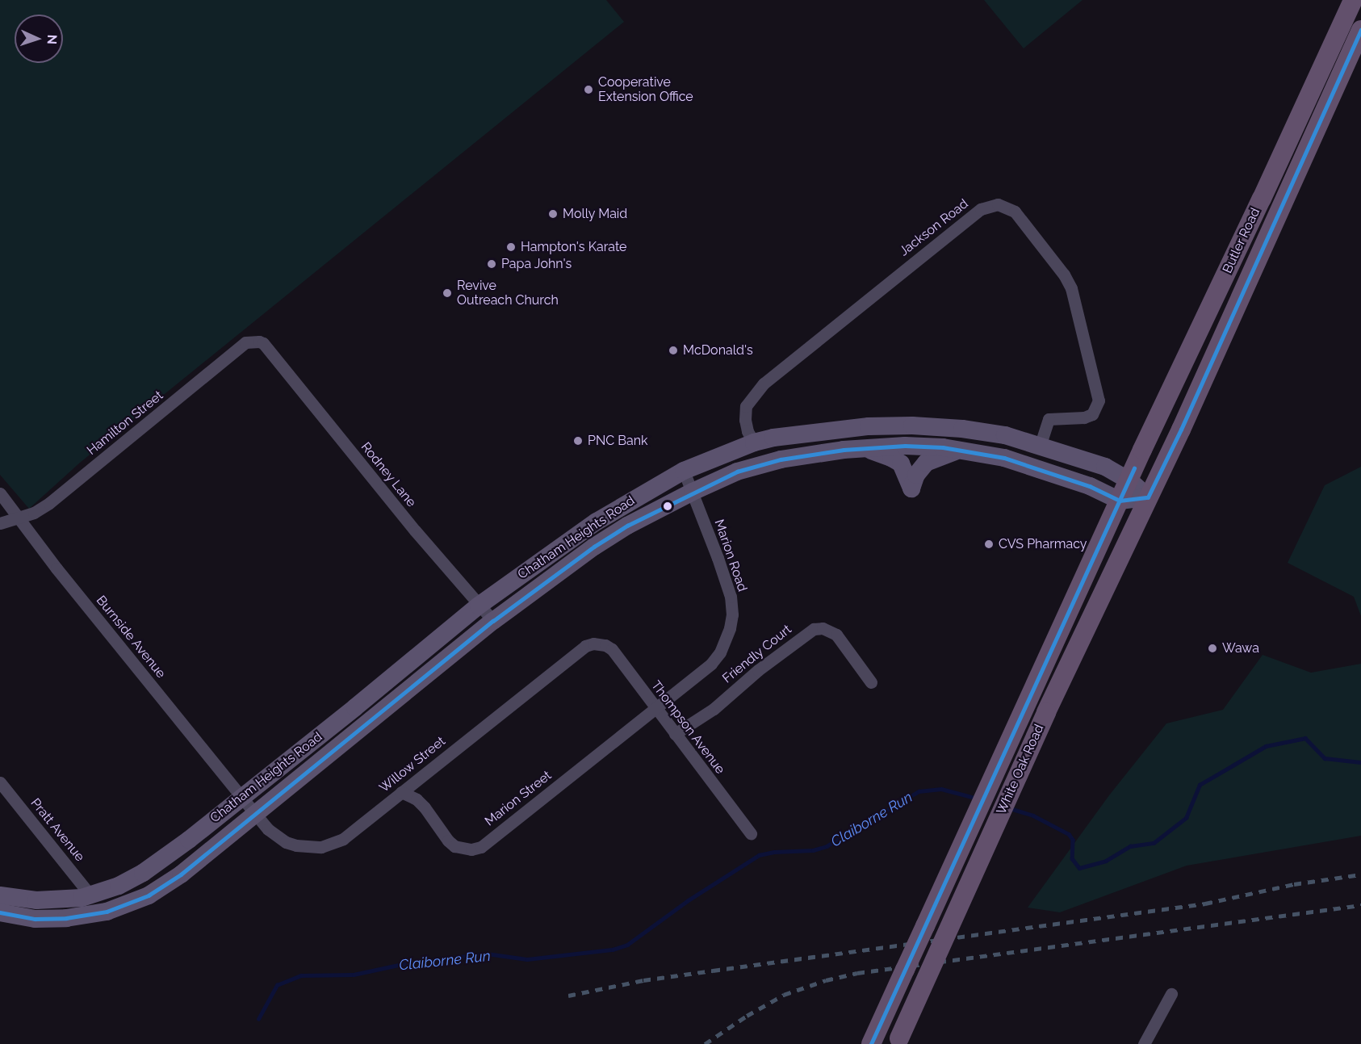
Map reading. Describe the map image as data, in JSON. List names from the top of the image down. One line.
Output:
{"streets":{"main road":["Butler Road","Chatham Heights Road","White Oak Road"],"street":["Jackson Road","Hamilton Street","Rodney Lane","Marion Road","Burnside Avenue","Friendly Court","Thompson Avenue","Willow Street","Marion Street","Pratt Avenue"]},"crossings":[["Jackson Road","Chatham Heights Road"],["Butler Road","Chatham Heights Road"],["Butler Road","White Oak Road"],["Hamilton Street","Rodney Lane"],["Hamilton Street","Burnside Avenue"],["Rodney Lane","Chatham Heights Road"],["Chatham Heights Road","Marion Road"],["Chatham Heights Road","Burnside Avenue"],["Chatham Heights Road","Willow Street"],["Chatham Heights Road","White Oak Road"],["Chatham Heights Road","Pratt Avenue"],["Marion Road","Thompson Avenue"],["Marion Road","Marion Street"],["Burnside Avenue","Willow Street"],["Friendly Court","Thompson Avenue"],["Thompson Avenue","Willow Street"],["Thompson Avenue","Marion Street"],["Willow Street","Marion Street"]],"water":["Claiborne Run"],"places":["Cooperative Extension Office","Molly Maid","Hampton's Karate","Papa John's","Revive Outreach Church","McDonald's","PNC Bank","CVS Pharmacy","Wawa"],"north":"right"}
